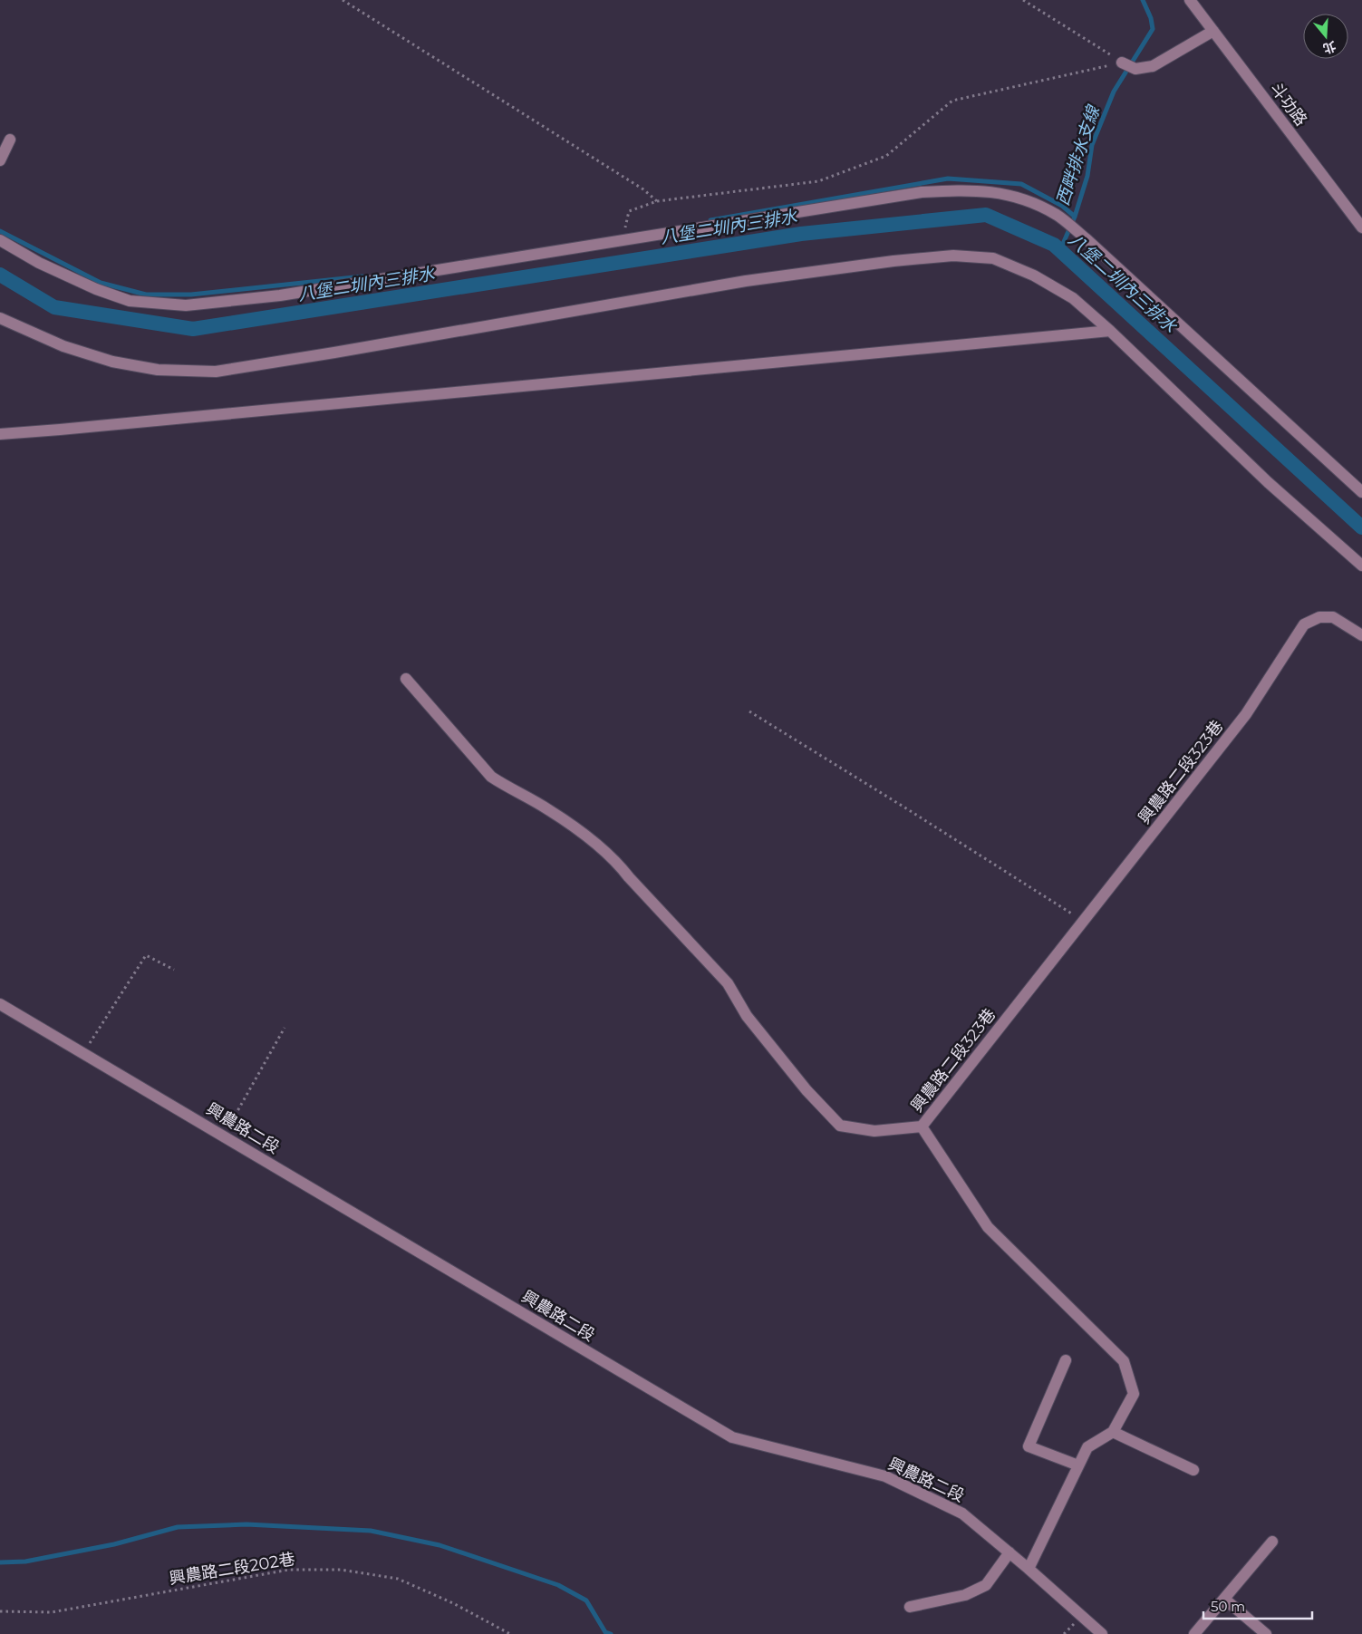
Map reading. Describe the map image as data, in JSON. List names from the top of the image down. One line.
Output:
{"streets":{"street":["斗功路","興農路二段323巷","興農路二段"],"path":["興農路二段202巷"]},"water":["西畔排水支線","八堡二圳內三排水"],"scale_bar":"50 m","north":"bottom"}
